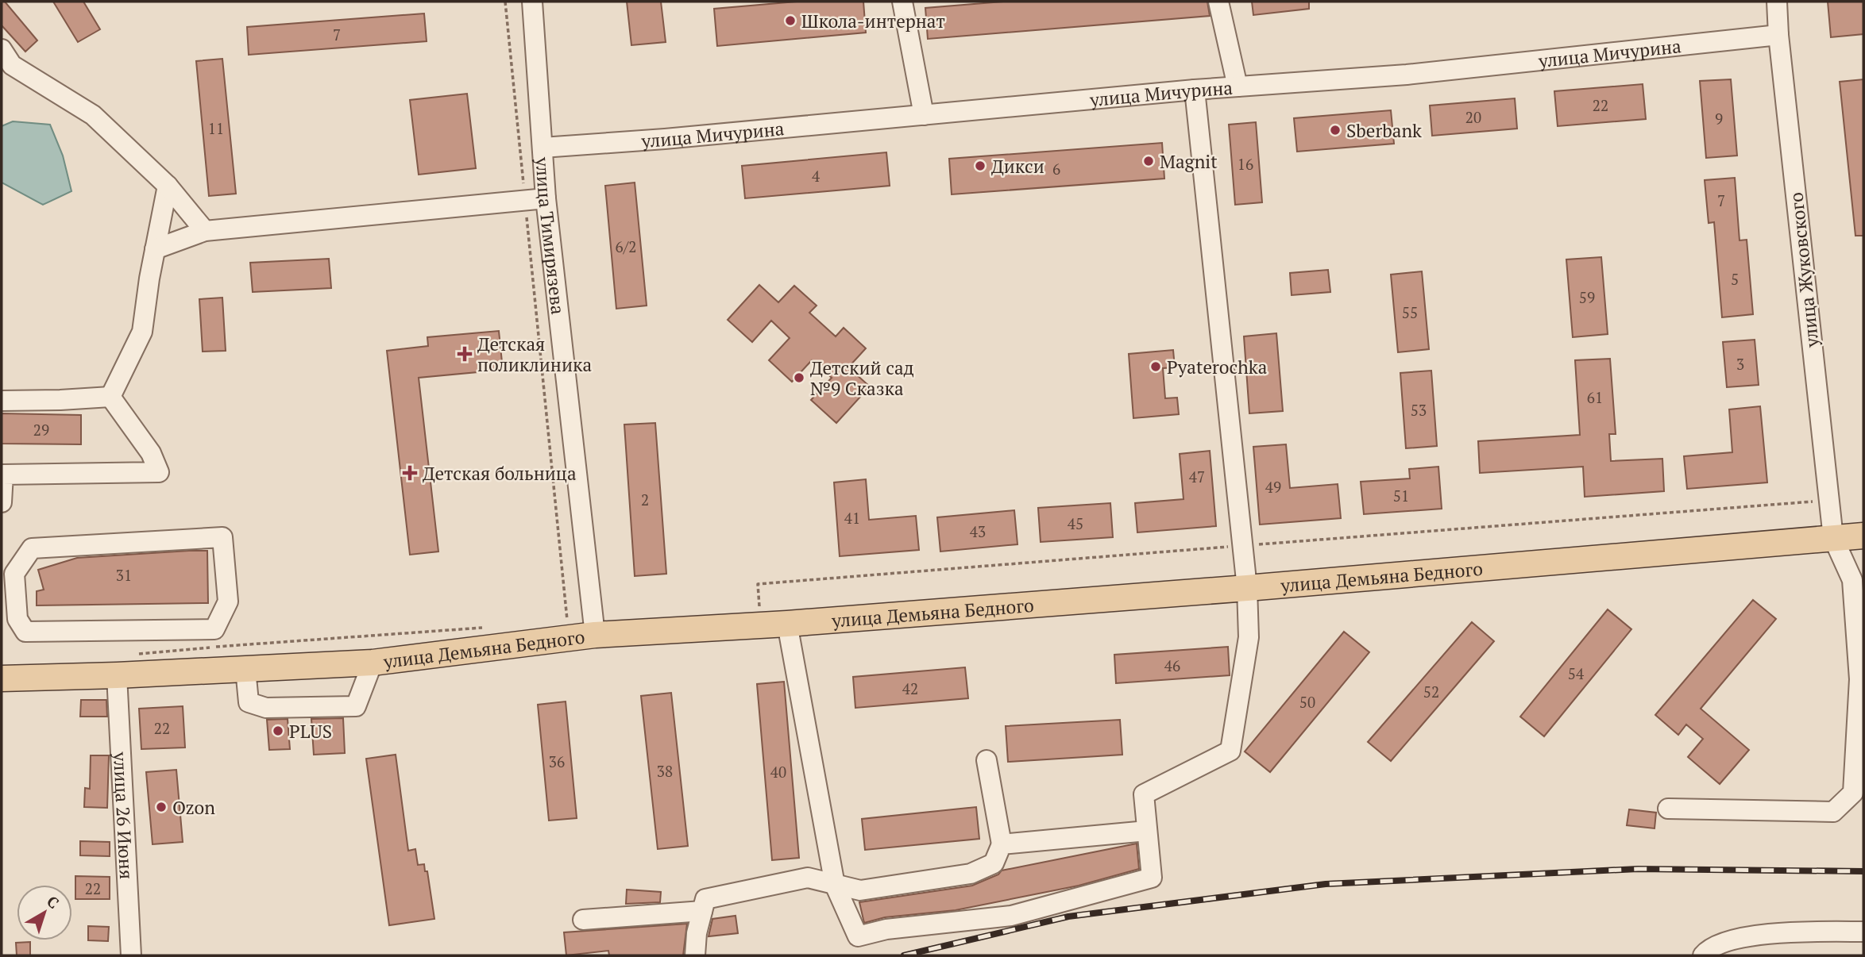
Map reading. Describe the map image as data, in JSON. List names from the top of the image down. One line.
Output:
{"streets":{"main road":["улица Демьяна Бедного"],"street":["улица Мичурина","улица Тимирязева","улица Жуковского","улица 26 Июня"]},"crossings":[["улица Мичурина","улица Тимирязева"],["улица Мичурина","улица Жуковского"],["улица Тимирязева","улица Демьяна Бедного"],["улица Жуковского","улица Демьяна Бедного"],["улица Демьяна Бедного","улица 26 Июня"]],"places":{"other":["Школа-интернат","Sberbank","Magnit","Дикси","Pyaterochka","Детский сад №9 Сказка","PLUS","Ozon"],"health":["Детская поликлиника","Детская больница"]},"house_numbers":["7","22","20","9","11","16","6","4","7","6/2","5","59","55","3","61","53","29","47","49","51","2","41","45","43","31","46","54","42","52","50","22","36","38","40","22"],"north":"top right"}
